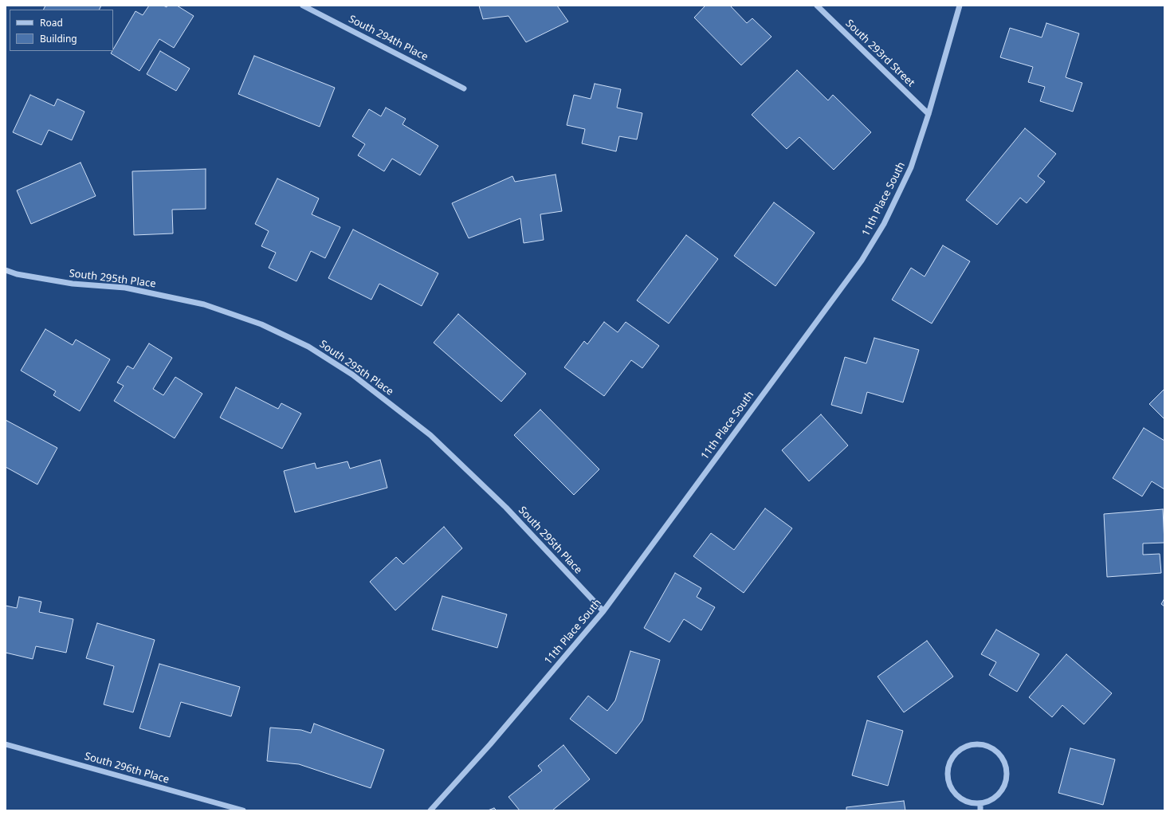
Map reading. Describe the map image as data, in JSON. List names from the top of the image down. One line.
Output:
{"streets":{"street":["South 294th Place","South 293rd Street","11th Place South","South 295th Place","South 296th Place"]},"crossings":[["South 293rd Street","11th Place South"],["11th Place South","South 295th Place"]],"legend":["Road","Building"]}
